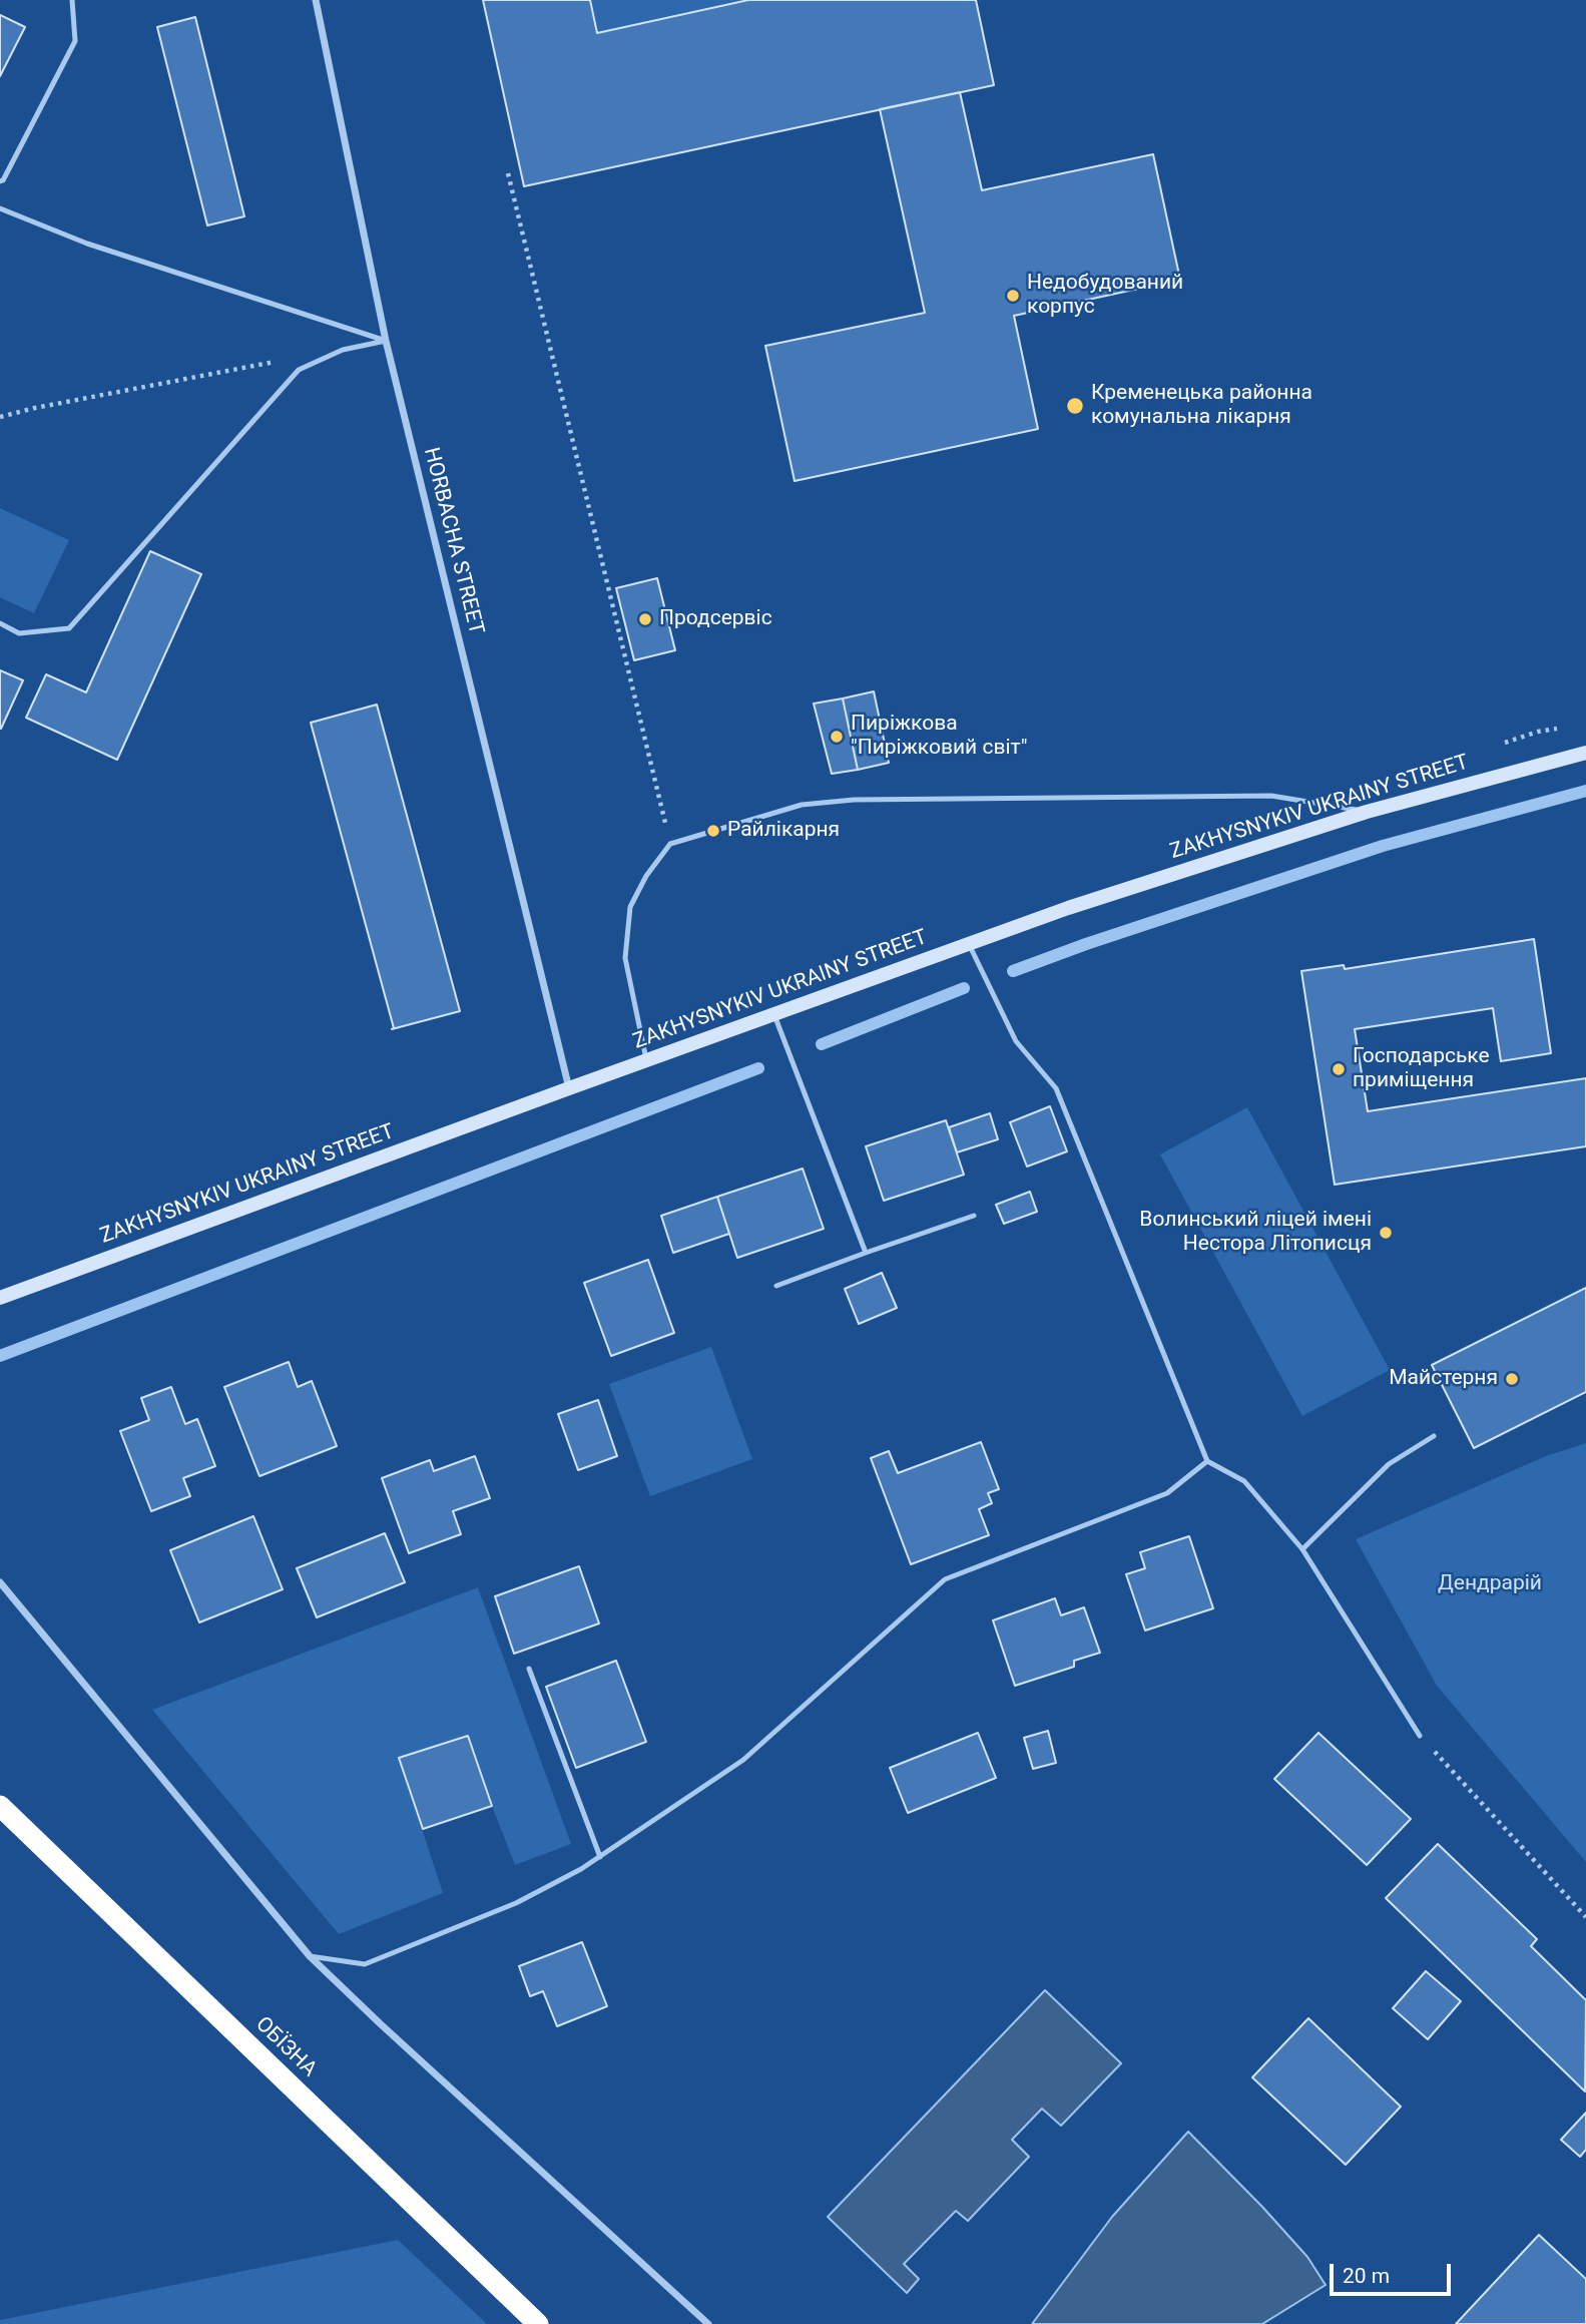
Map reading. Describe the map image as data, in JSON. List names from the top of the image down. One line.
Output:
{"streets":{"highway":["ОБЇЗНА"],"street":["HORBACHA STREET","ZAKHYSNYKIV UKRAINY STREET"]},"crossings":[["HORBACHA STREET","ZAKHYSNYKIV UKRAINY STREET"]],"parks":["Дендрарій"],"places":["Недобудований корпус","Кременецька районна комунальна лікарня","Продсервіс","Пиріжкова \"Пиріжковий світ\"","Райлікарня","Господарське приміщення","Волинський ліцей імені Нестора Літописця","Майстерня"],"scale_bar":"20 m"}
